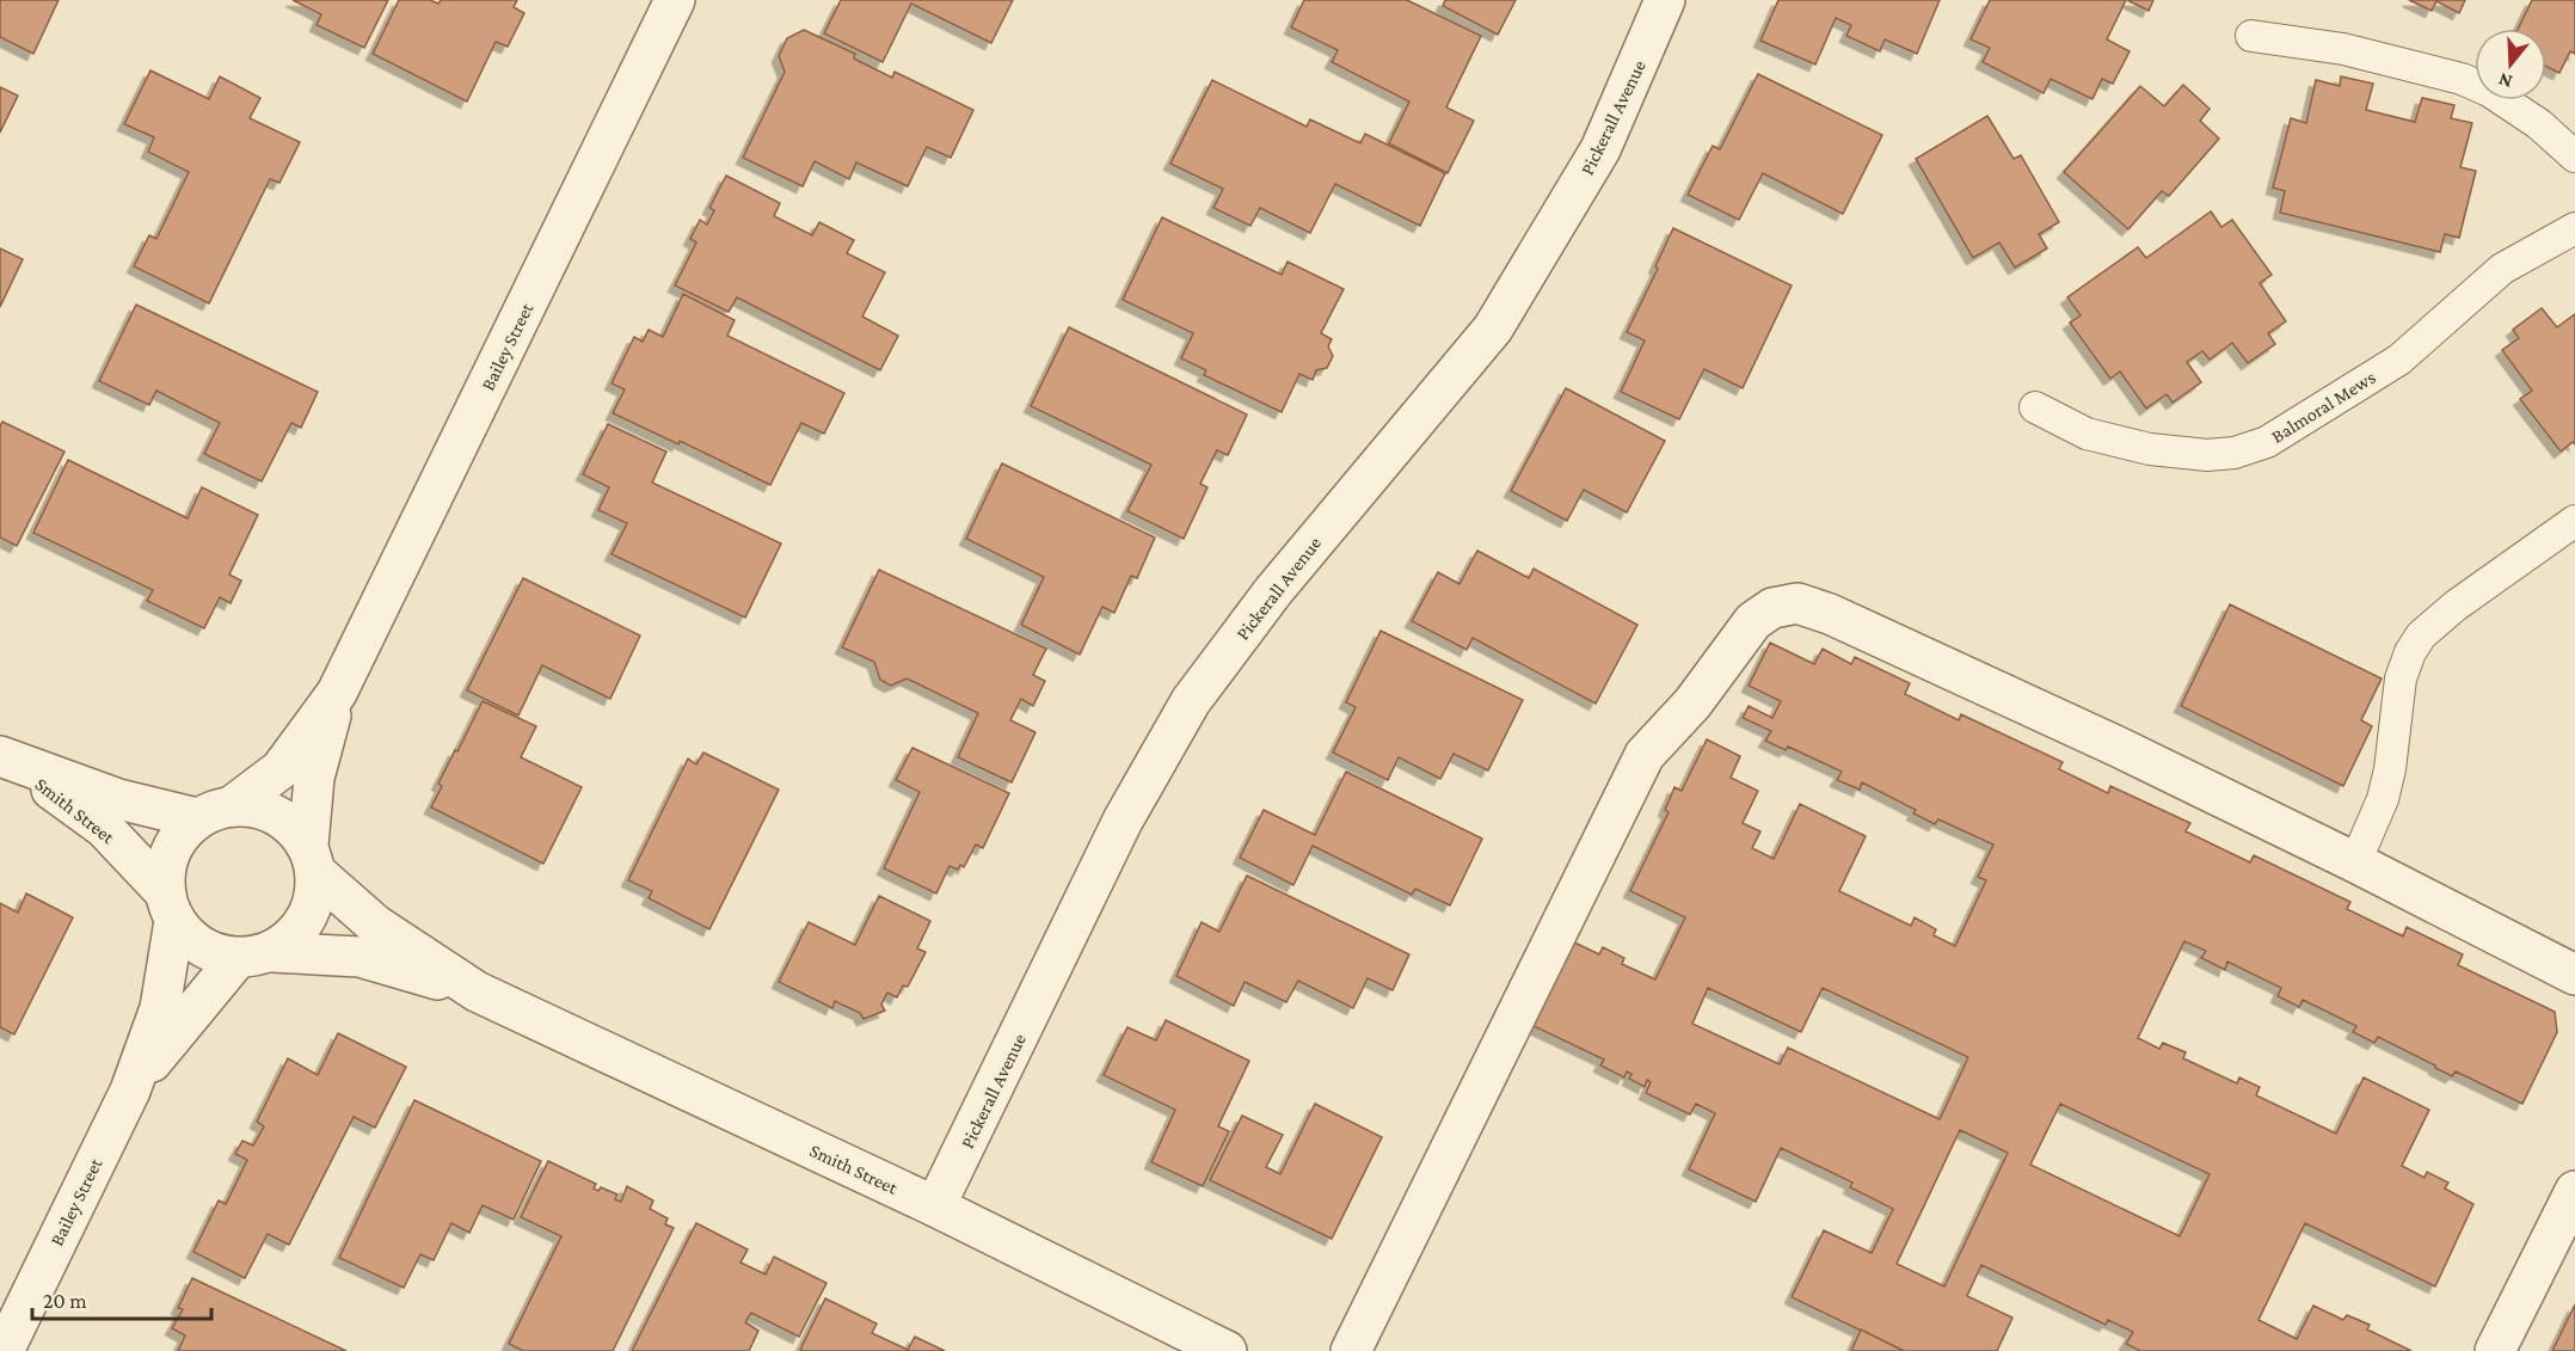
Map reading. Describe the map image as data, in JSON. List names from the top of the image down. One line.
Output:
{"streets":{"street":["Pickerall Avenue","Bailey Street","Smith Street"],"lane":["Balmoral Mews"]},"crossings":[["Pickerall Avenue","Smith Street"],["Bailey Street","Smith Street"]],"scale_bar":"20 m","north":"bottom"}
